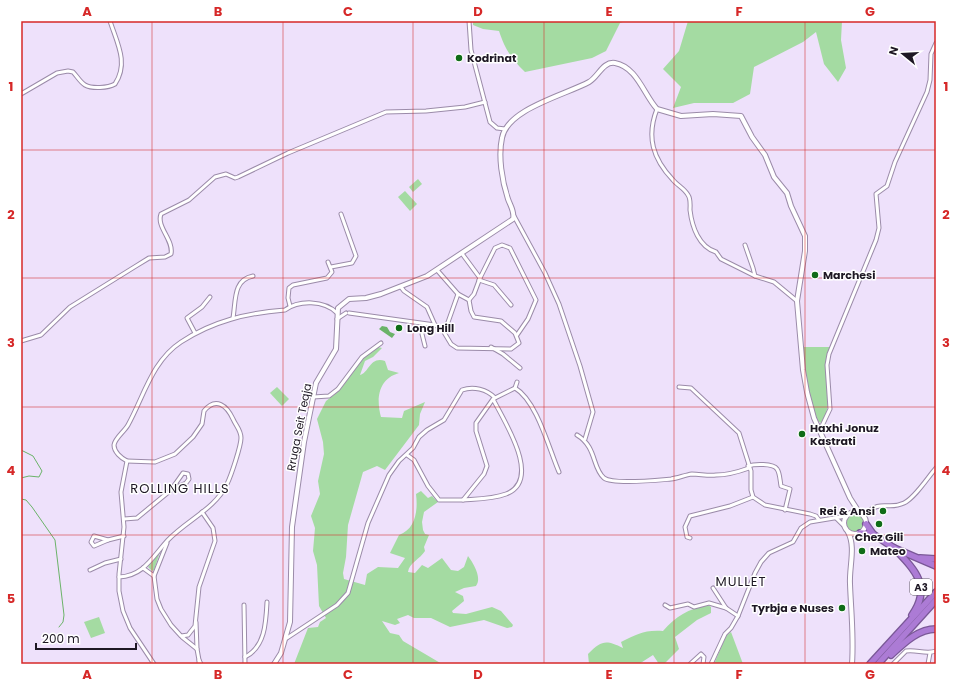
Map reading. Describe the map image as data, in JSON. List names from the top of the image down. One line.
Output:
{"streets":{"highway":["A3"],"main road":["Rruga Seit Teqja"]},"districts":["ROLLING HILLS","MULLET"],"places":["Kodrinat","Marchesi","Long Hill","Haxhi Jonuz Kastrati","Rei & Ansi","Chez Gili","Mateo","Tyrbja e Nuses"],"scale_bar":"200 m","north":"left","grid":{"columns":["A","B","C","D","E","F","G"],"rows":["1","2","3","4","5"]}}
